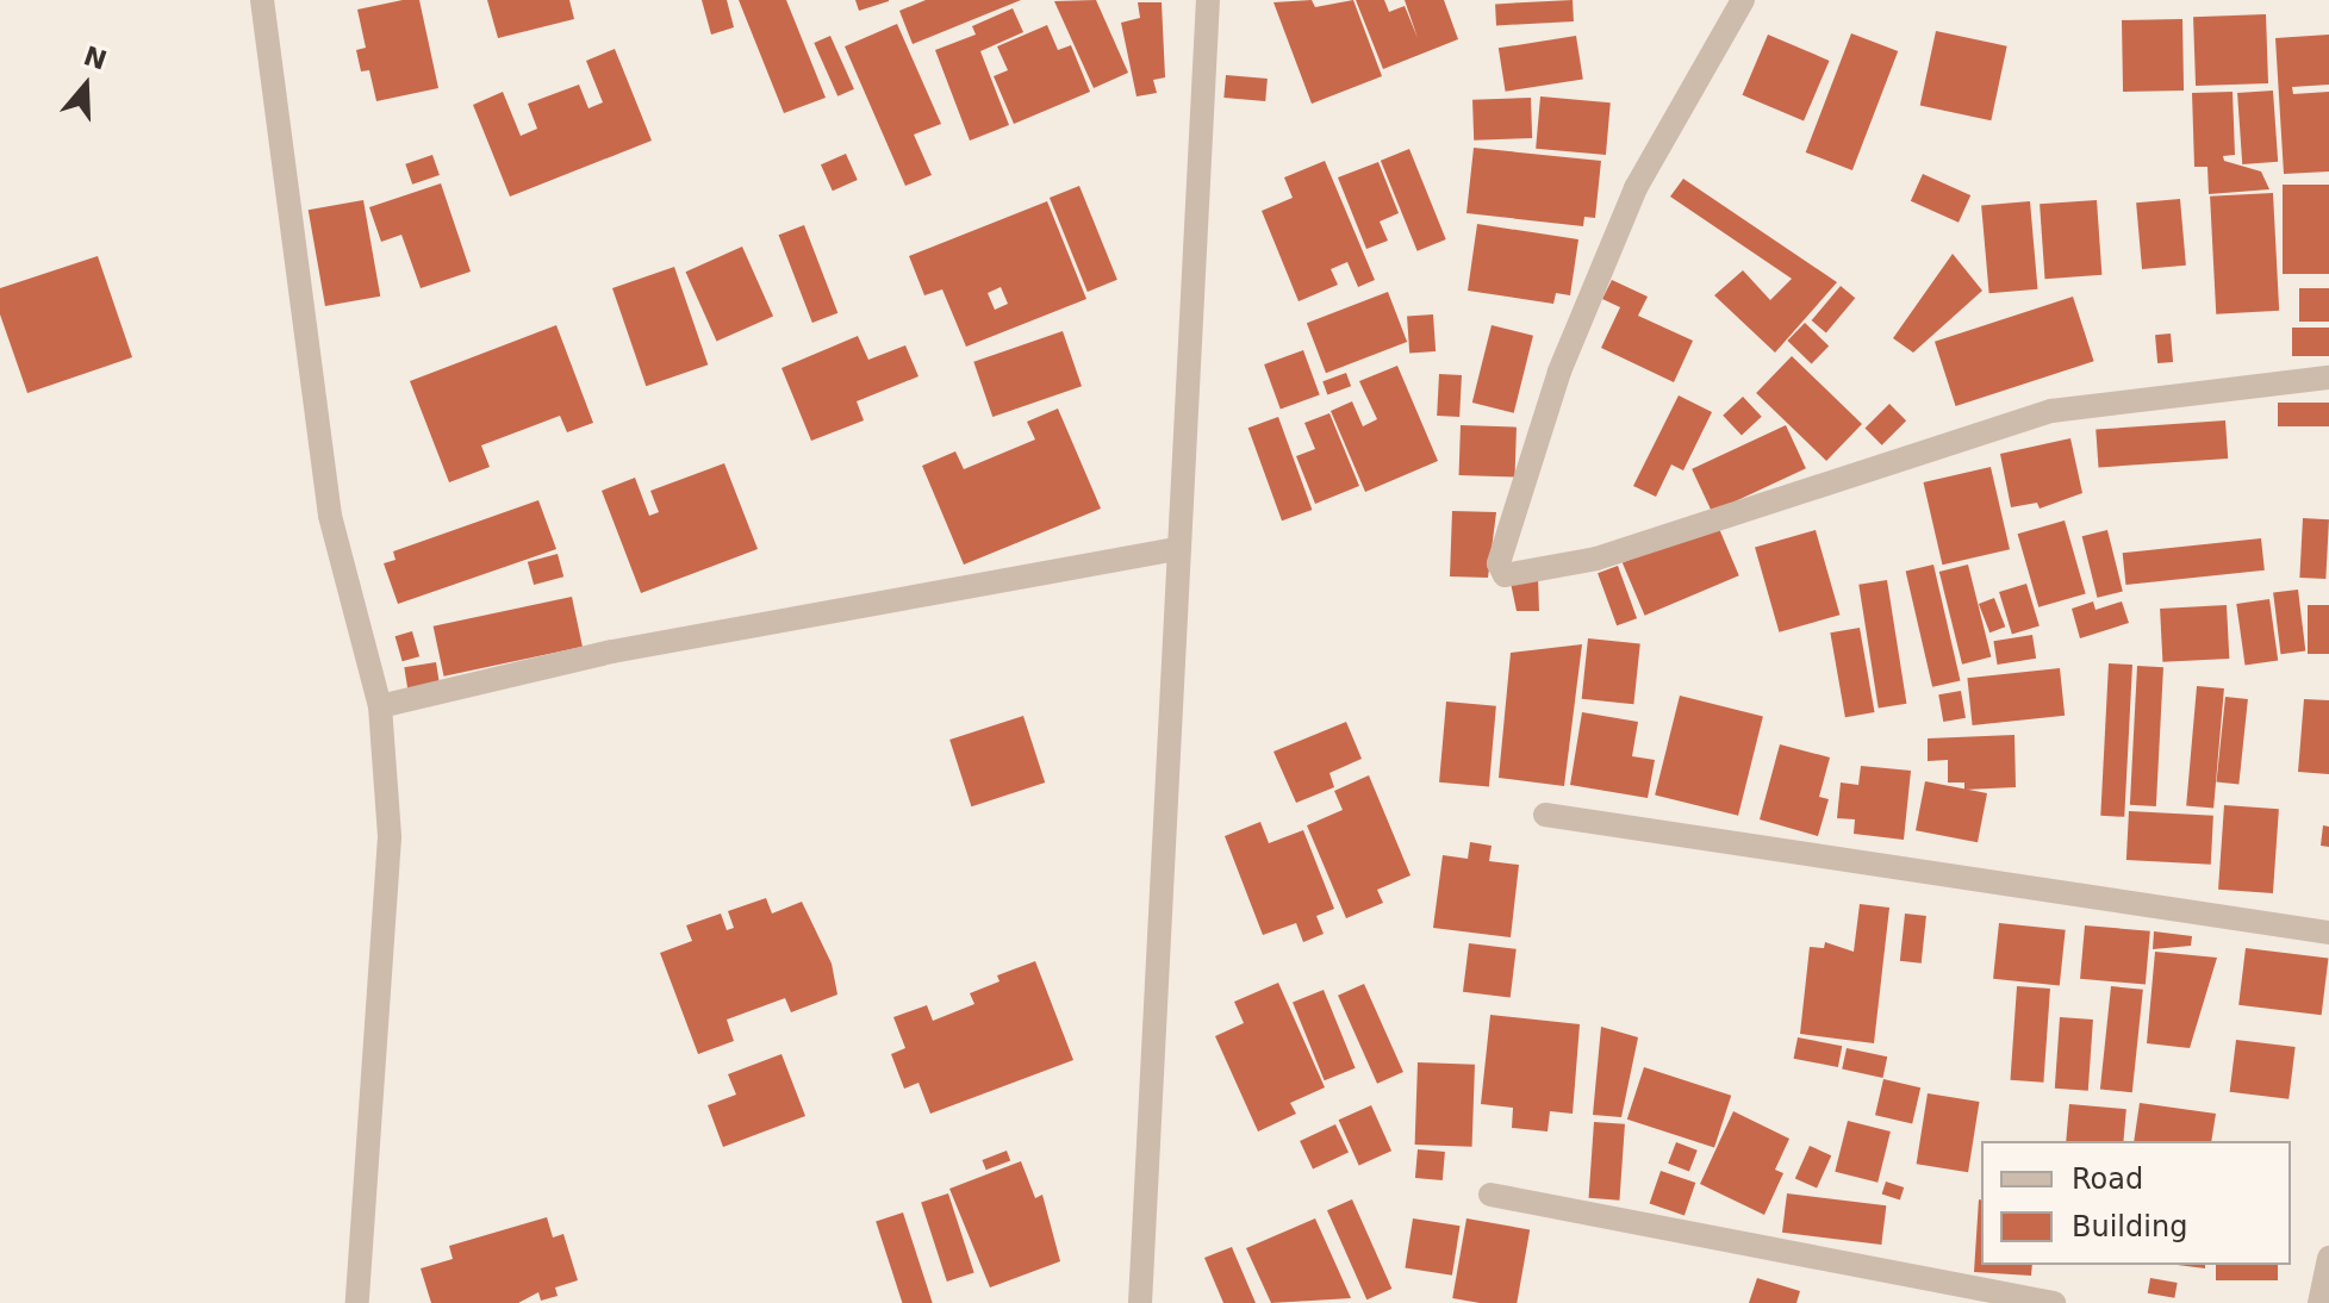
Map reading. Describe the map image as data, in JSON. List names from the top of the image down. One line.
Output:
{"legend":["Road","Building"],"north":"top"}
